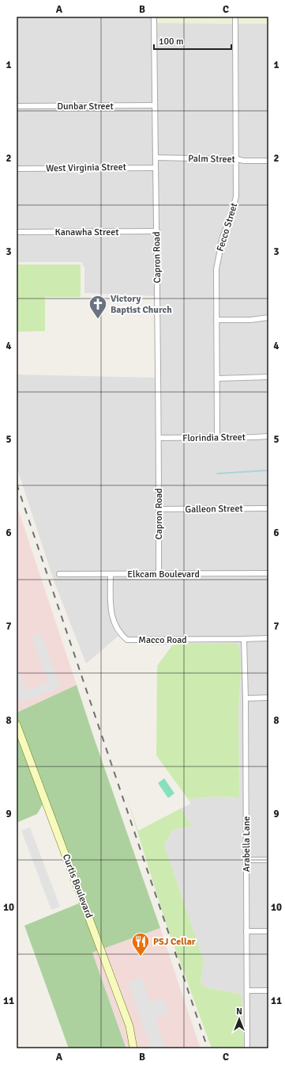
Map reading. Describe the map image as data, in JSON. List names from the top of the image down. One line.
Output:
{"streets":{"street":["Dunbar Street","Palm Street","West Virginia Street","Fecco Street","Kanawha Street","Capron Road","Florindia Street","Galleon Street","Elkcam Boulevard","Macco Road","Arabella Lane","Curtis Boulevard"]},"crossings":[["Dunbar Street","Capron Road"],["Palm Street","Fecco Street"],["Palm Street","Capron Road"],["West Virginia Street","Capron Road"],["Fecco Street","Florindia Street"],["Kanawha Street","Capron Road"],["Capron Road","Florindia Street"],["Capron Road","Galleon Street"],["Capron Road","Elkcam Boulevard"],["Elkcam Boulevard","Macco Road"],["Macco Road","Arabella Lane"]],"places":{"church":["Victory Baptist Church"],"restaurant":["PSJ Cellar"]},"scale_bar":"100 m","north":"top","grid":{"columns":["A","B","C"],"rows":["1","2","3","4","5","6","7","8","9","10","11"]}}
